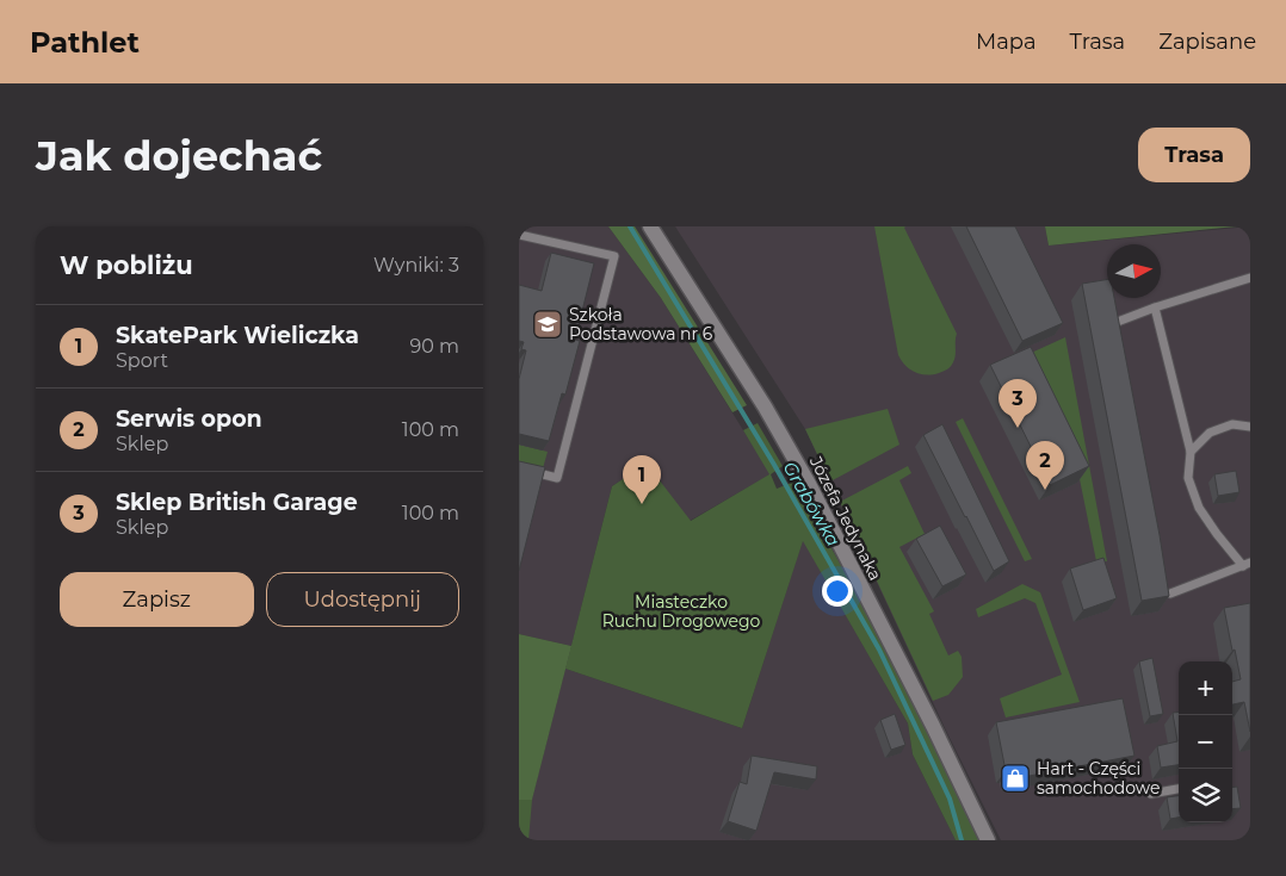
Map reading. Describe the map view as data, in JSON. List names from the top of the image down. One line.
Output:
{"streets":{"street":["Józefa Jedynaka"]},"water":["Grabówka"],"parks":["Miasteczko Ruchu Drogowego"],"places":{"school or university":["Szkoła Podstawowa nr 6"],"shop":["Hart - Części samochodowe"]},"north":"right","page":{"header":"Pathlet","nav":["Mapa","Trasa","Zapisane"],"buttons":["Trasa",["Zapisz","Udostępnij"]],"title":"Jak dojechać","heading":["W pobliżu","Wyniki: 3"],"list":[{"mark":"1","name":"SkatePark Wieliczka","note":"Sport","value":"90 m"},{"mark":"2","name":"Serwis opon","note":"Sklep","value":"100 m"},{"mark":"3","name":"Sklep British Garage","note":"Sklep","value":"100 m"}],"pins":["3","2","1"],"map_buttons":["+","−"]}}
